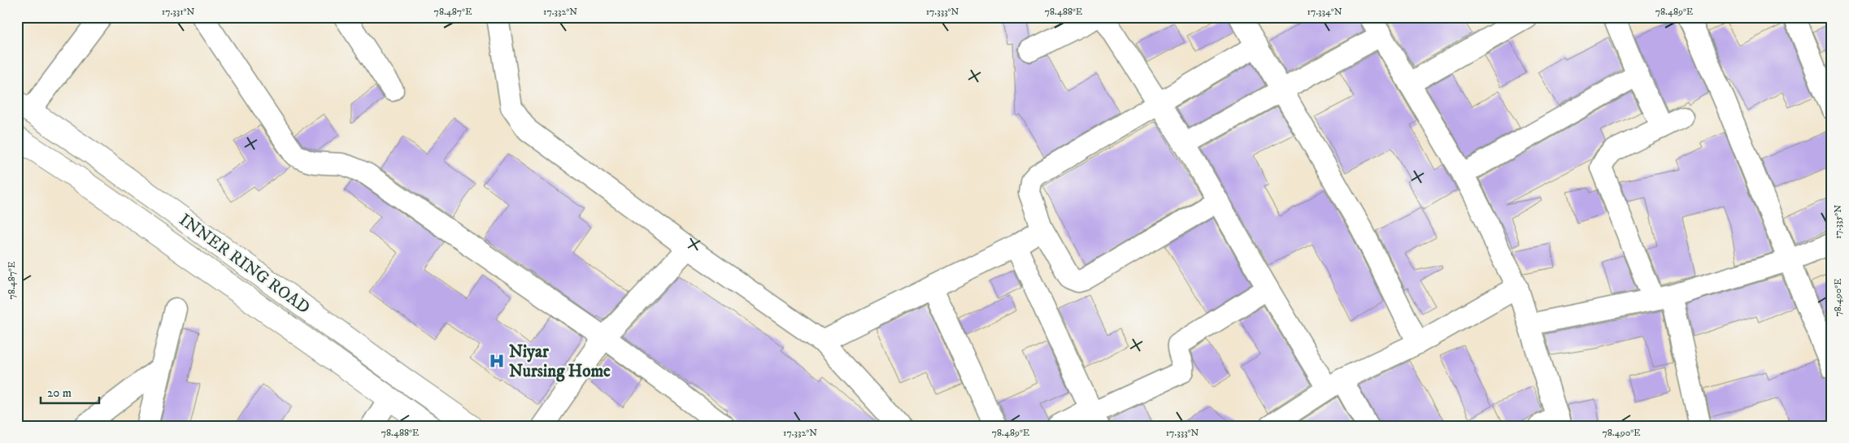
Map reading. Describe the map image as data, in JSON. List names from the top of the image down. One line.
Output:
{"streets":{"highway":["INNER RING ROAD"]},"places":{"hospital":["Niyar Nursing Home"]},"scale_bar":"20 m","coordinates":["17.331°N","78.487°E","17.332°N","17.333°N","78.488°E","17.334°N","78.489°E","17.335°N","78.490°E"]}
